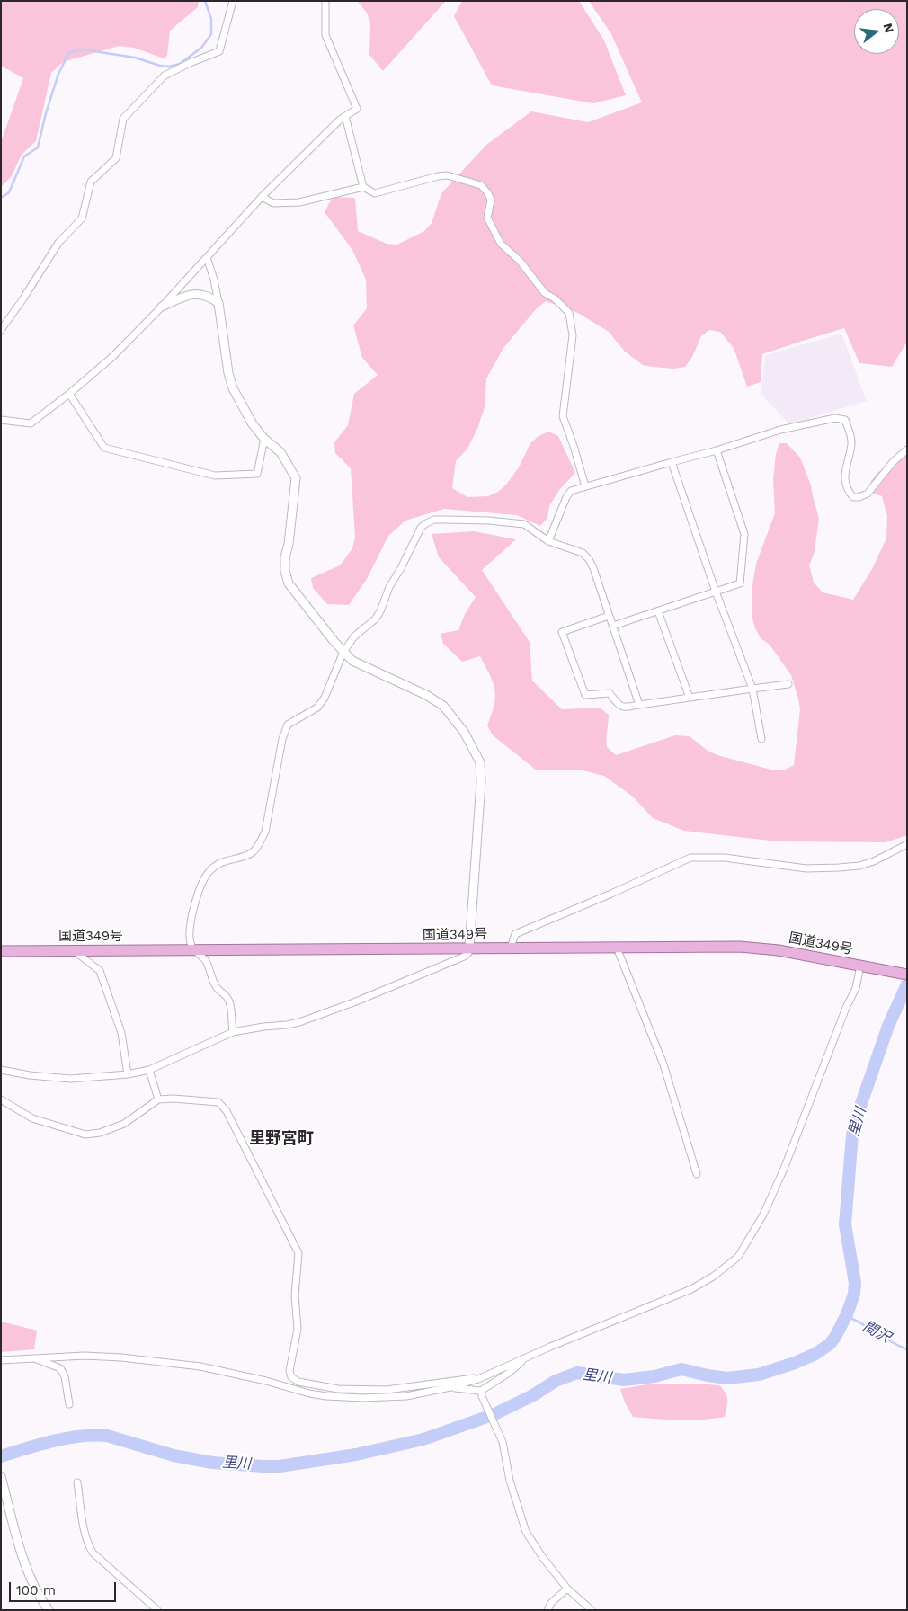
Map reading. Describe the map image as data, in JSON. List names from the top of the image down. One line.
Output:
{"streets":{"highway":["国道349号"]},"districts":["里野宮町"],"water":["里川","間沢"],"scale_bar":"100 m","north":"right"}
